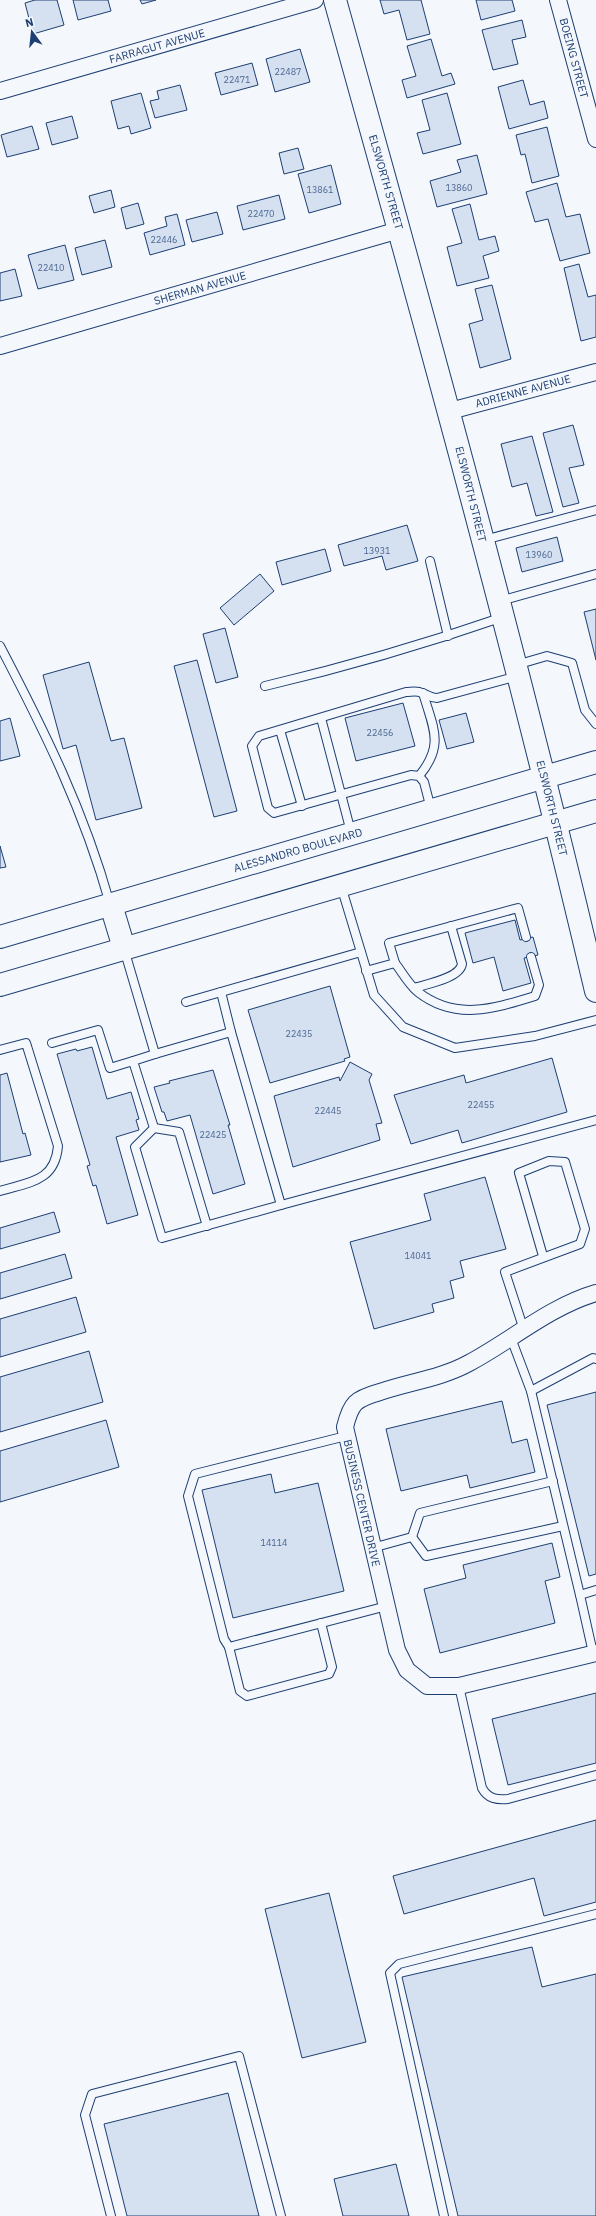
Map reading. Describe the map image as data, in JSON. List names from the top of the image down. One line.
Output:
{"streets":{"main road":["ELSWORTH STREET","ALESSANDRO BOULEVARD"],"street":["FARRAGUT AVENUE","BOEING STREET","SHERMAN AVENUE","ADRIENNE AVENUE","BUSINESS CENTER DRIVE"]},"crossings":[["ELSWORTH STREET","SHERMAN AVENUE"],["ELSWORTH STREET","ADRIENNE AVENUE"],["ELSWORTH STREET","ALESSANDRO BOULEVARD"]],"house_numbers":["22487","22471","13860","13861","22470","22446","22410","13931","13960","22456","22435","22455","22445","22425","14041","14114"],"north":"top"}
